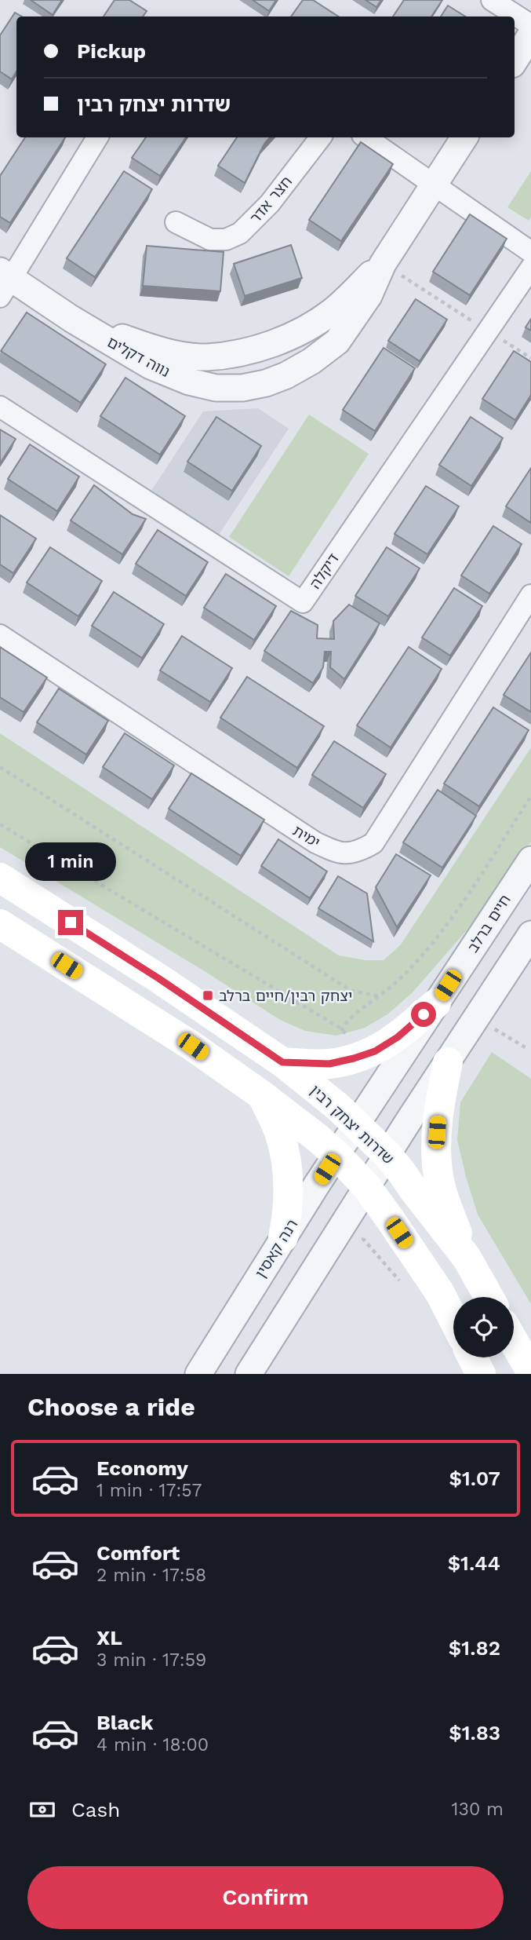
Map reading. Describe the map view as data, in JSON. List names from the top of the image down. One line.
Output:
{"streets":{"main road":["שדרות יצחק רבין"],"street":["חצר אדר","נווה דקלים","דיקלה","ימית","חיים ברלב","רנה קאסין"]},"crossings":[["חיים ברלב","שדרות יצחק רבין"],["חיים ברלב","רנה קאסין"],["שדרות יצחק רבין","רנה קאסין"]],"places":{"transit":["יצחק רבין/חיים ברלב"]},"page":{"banner":["Pickup","שדרות יצחק רבין"],"bubble":"1 min","heading":"Choose a ride","list":[{"name":"Economy","note":"1 min · 17:57","value":"$1.07"},{"name":"Comfort","note":"2 min · 17:58","value":"$1.44"},{"name":"XL","note":"3 min · 17:59","value":"$1.82"},{"name":"Black","note":"4 min · 18:00","value":"$1.83"}],"pay":["Cash","130 m"],"buttons":"Confirm"}}
